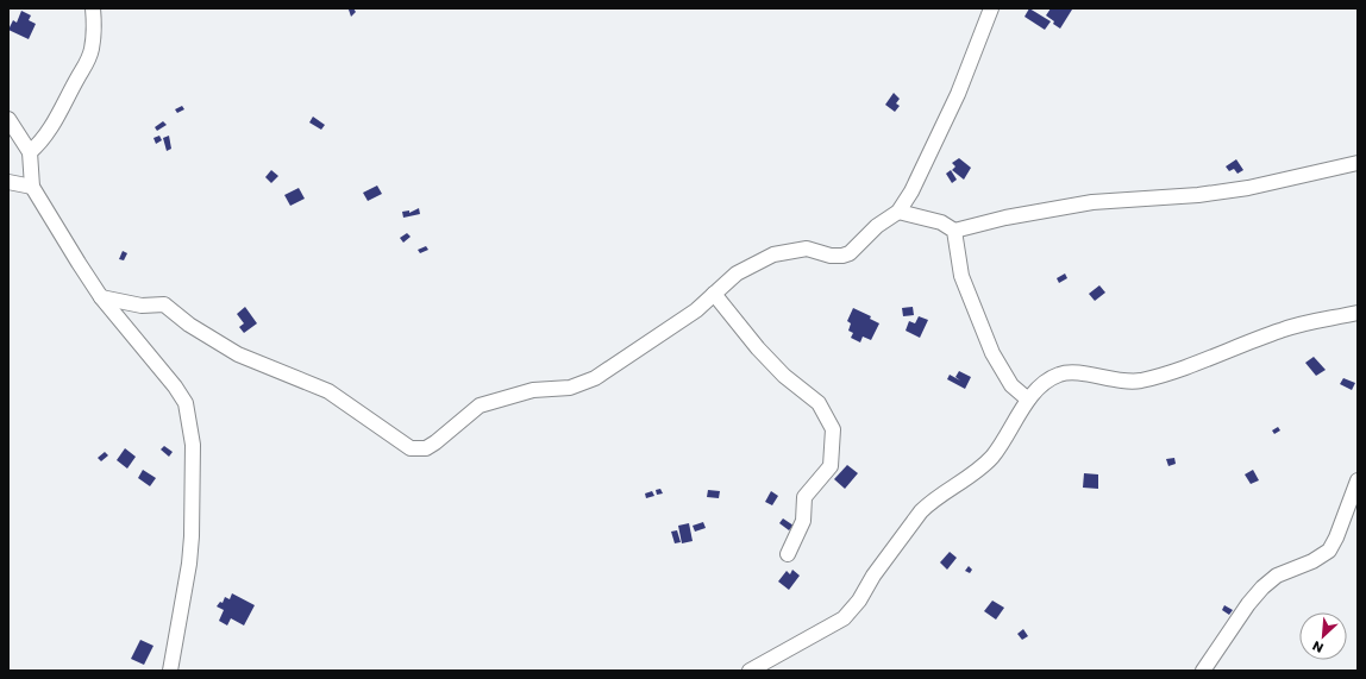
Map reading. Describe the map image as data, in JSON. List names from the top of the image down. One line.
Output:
{"north":"bottom left"}
